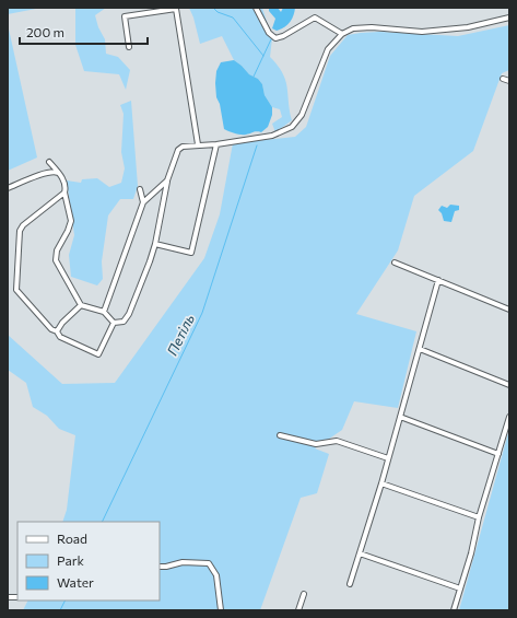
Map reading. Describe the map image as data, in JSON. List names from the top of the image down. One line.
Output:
{"water":["Петіль"],"legend":["Road","Park","Water"],"scale_bar":"200 m"}
